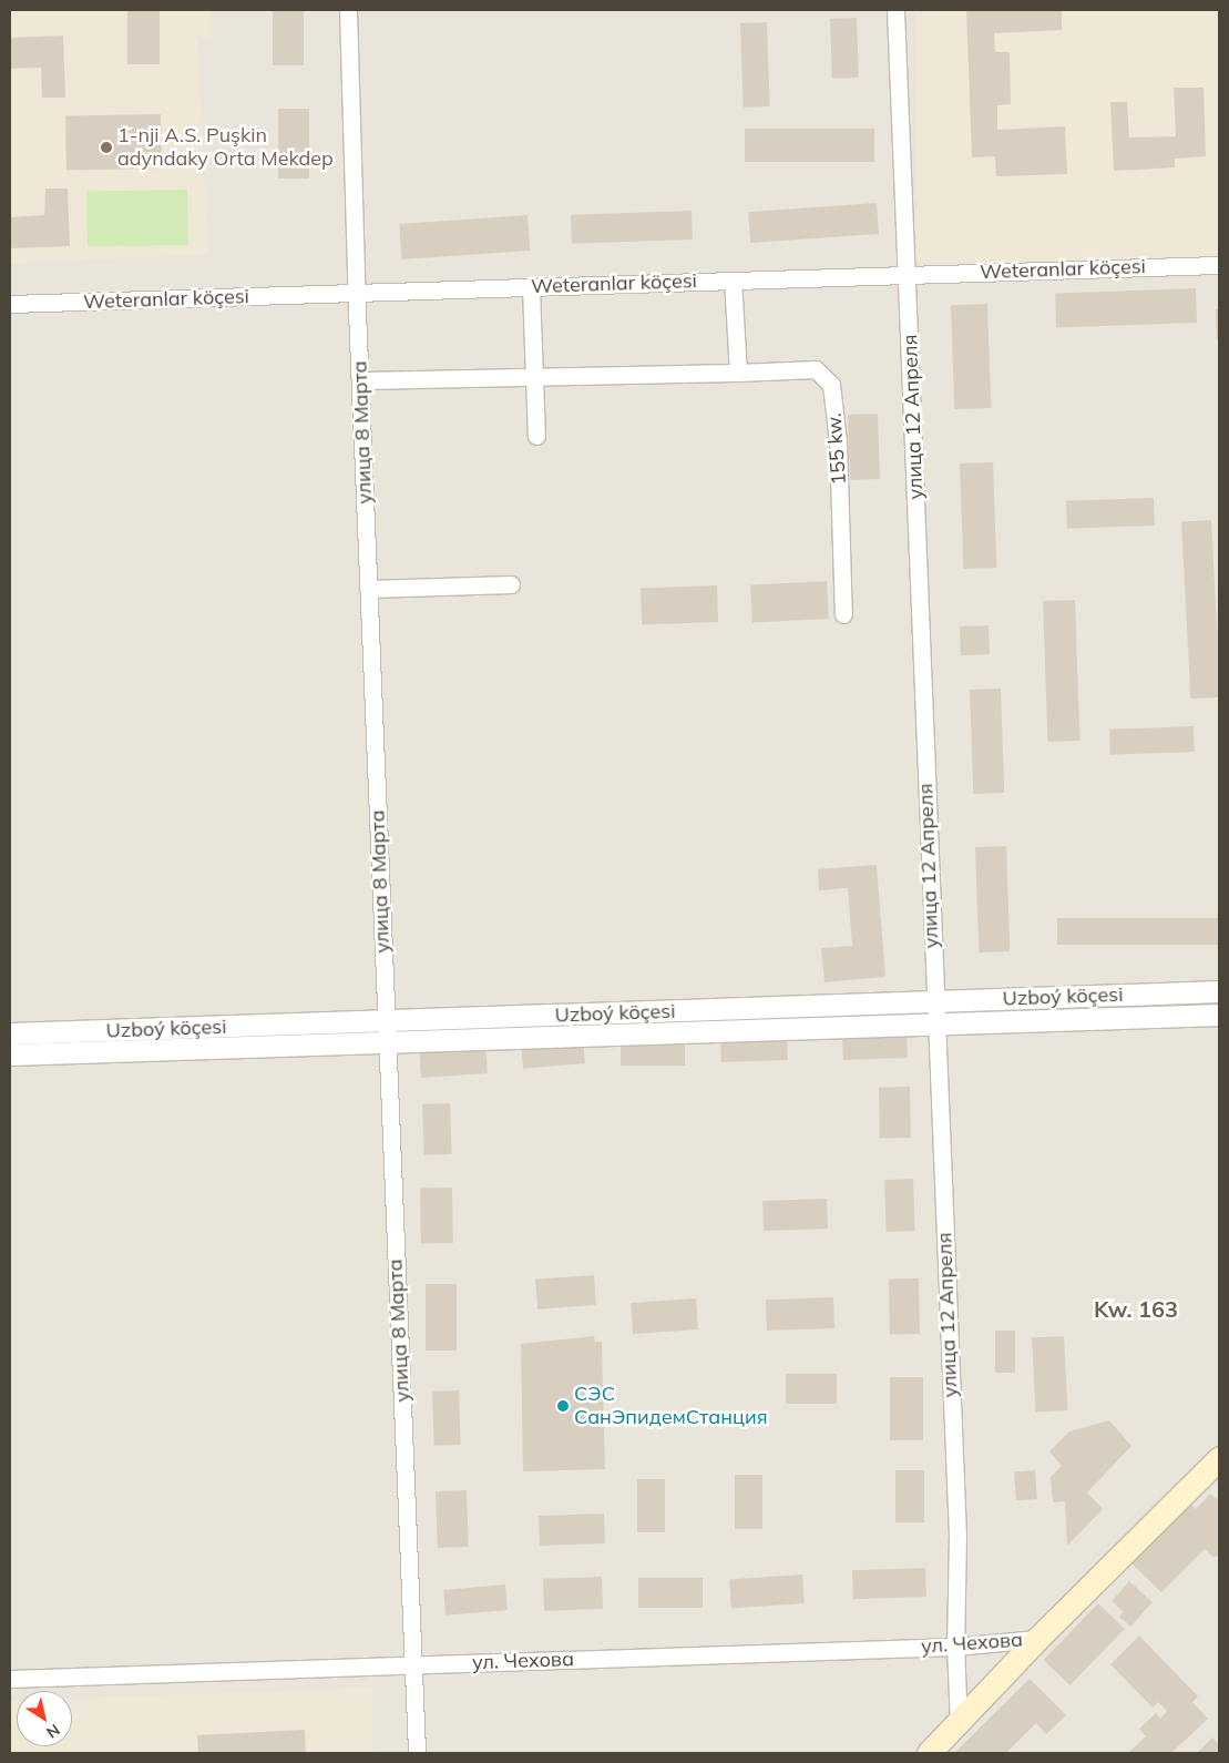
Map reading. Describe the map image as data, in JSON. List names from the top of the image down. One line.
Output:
{"streets":{"street":["Weteranlar köçesi","улица 12 Апреля","улица 8 Марта","155 kw.","Uzboý köçesi","ул. Чехова"]},"crossings":[["Weteranlar köçesi","улица 12 Апреля"],["Weteranlar köçesi","улица 8 Марта"],["улица 12 Апреля","Uzboý köçesi"],["улица 12 Апреля","ул. Чехова"],["улица 8 Марта","155 kw."],["улица 8 Марта","Uzboý köçesi"],["улица 8 Марта","ул. Чехова"]],"districts":["Kw. 163"],"places":["1-nji A.S. Puşkin adyndaky Orta Mekdep","СЭС СанЭпидемСтанция"],"north":"bottom right"}
